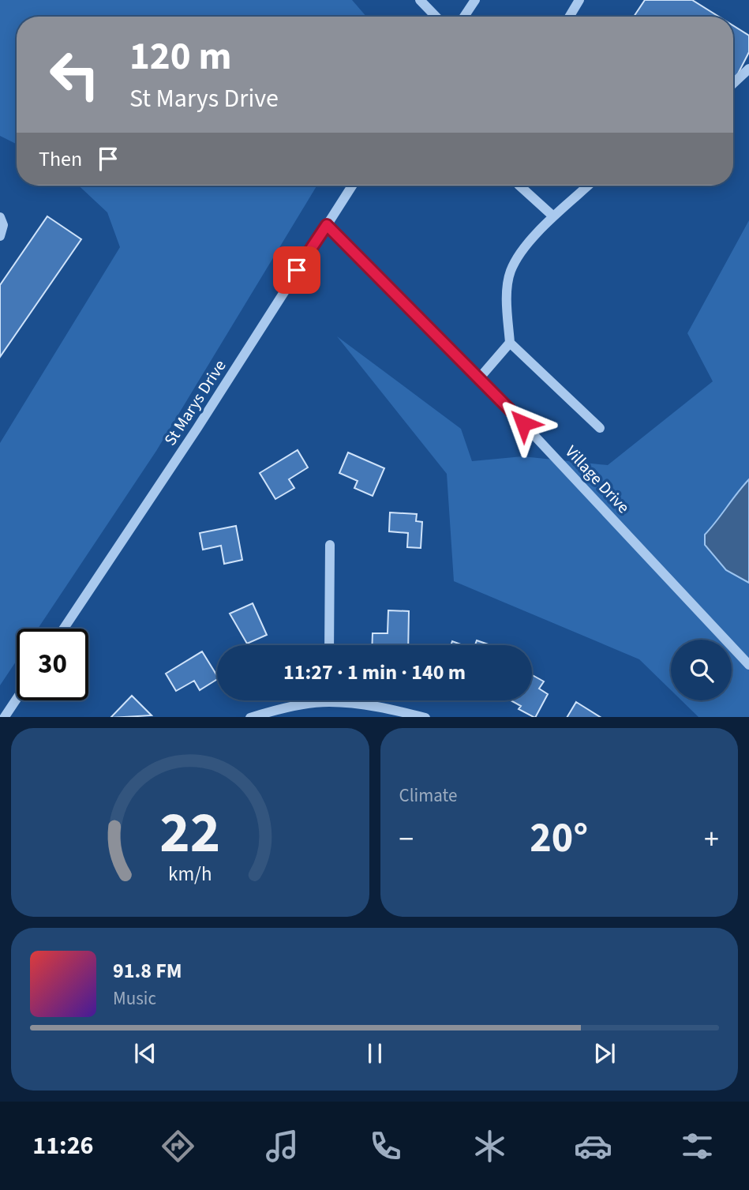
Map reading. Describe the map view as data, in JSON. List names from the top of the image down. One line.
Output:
{"streets":{"street":["St Marys Drive","Village Drive"]},"crossings":[["St Marys Drive","Village Drive"]],"page":{"turn":["120 m","St Marys Drive"],"then":"Then","limit":"30","trip":"11:27 · 1 min · 140 m","tile":"Climate","heat":["−","20°","+"],"song":["91.8 FM","Music"],"tabs":"11:26","gauge":["22","km/h"]}}
